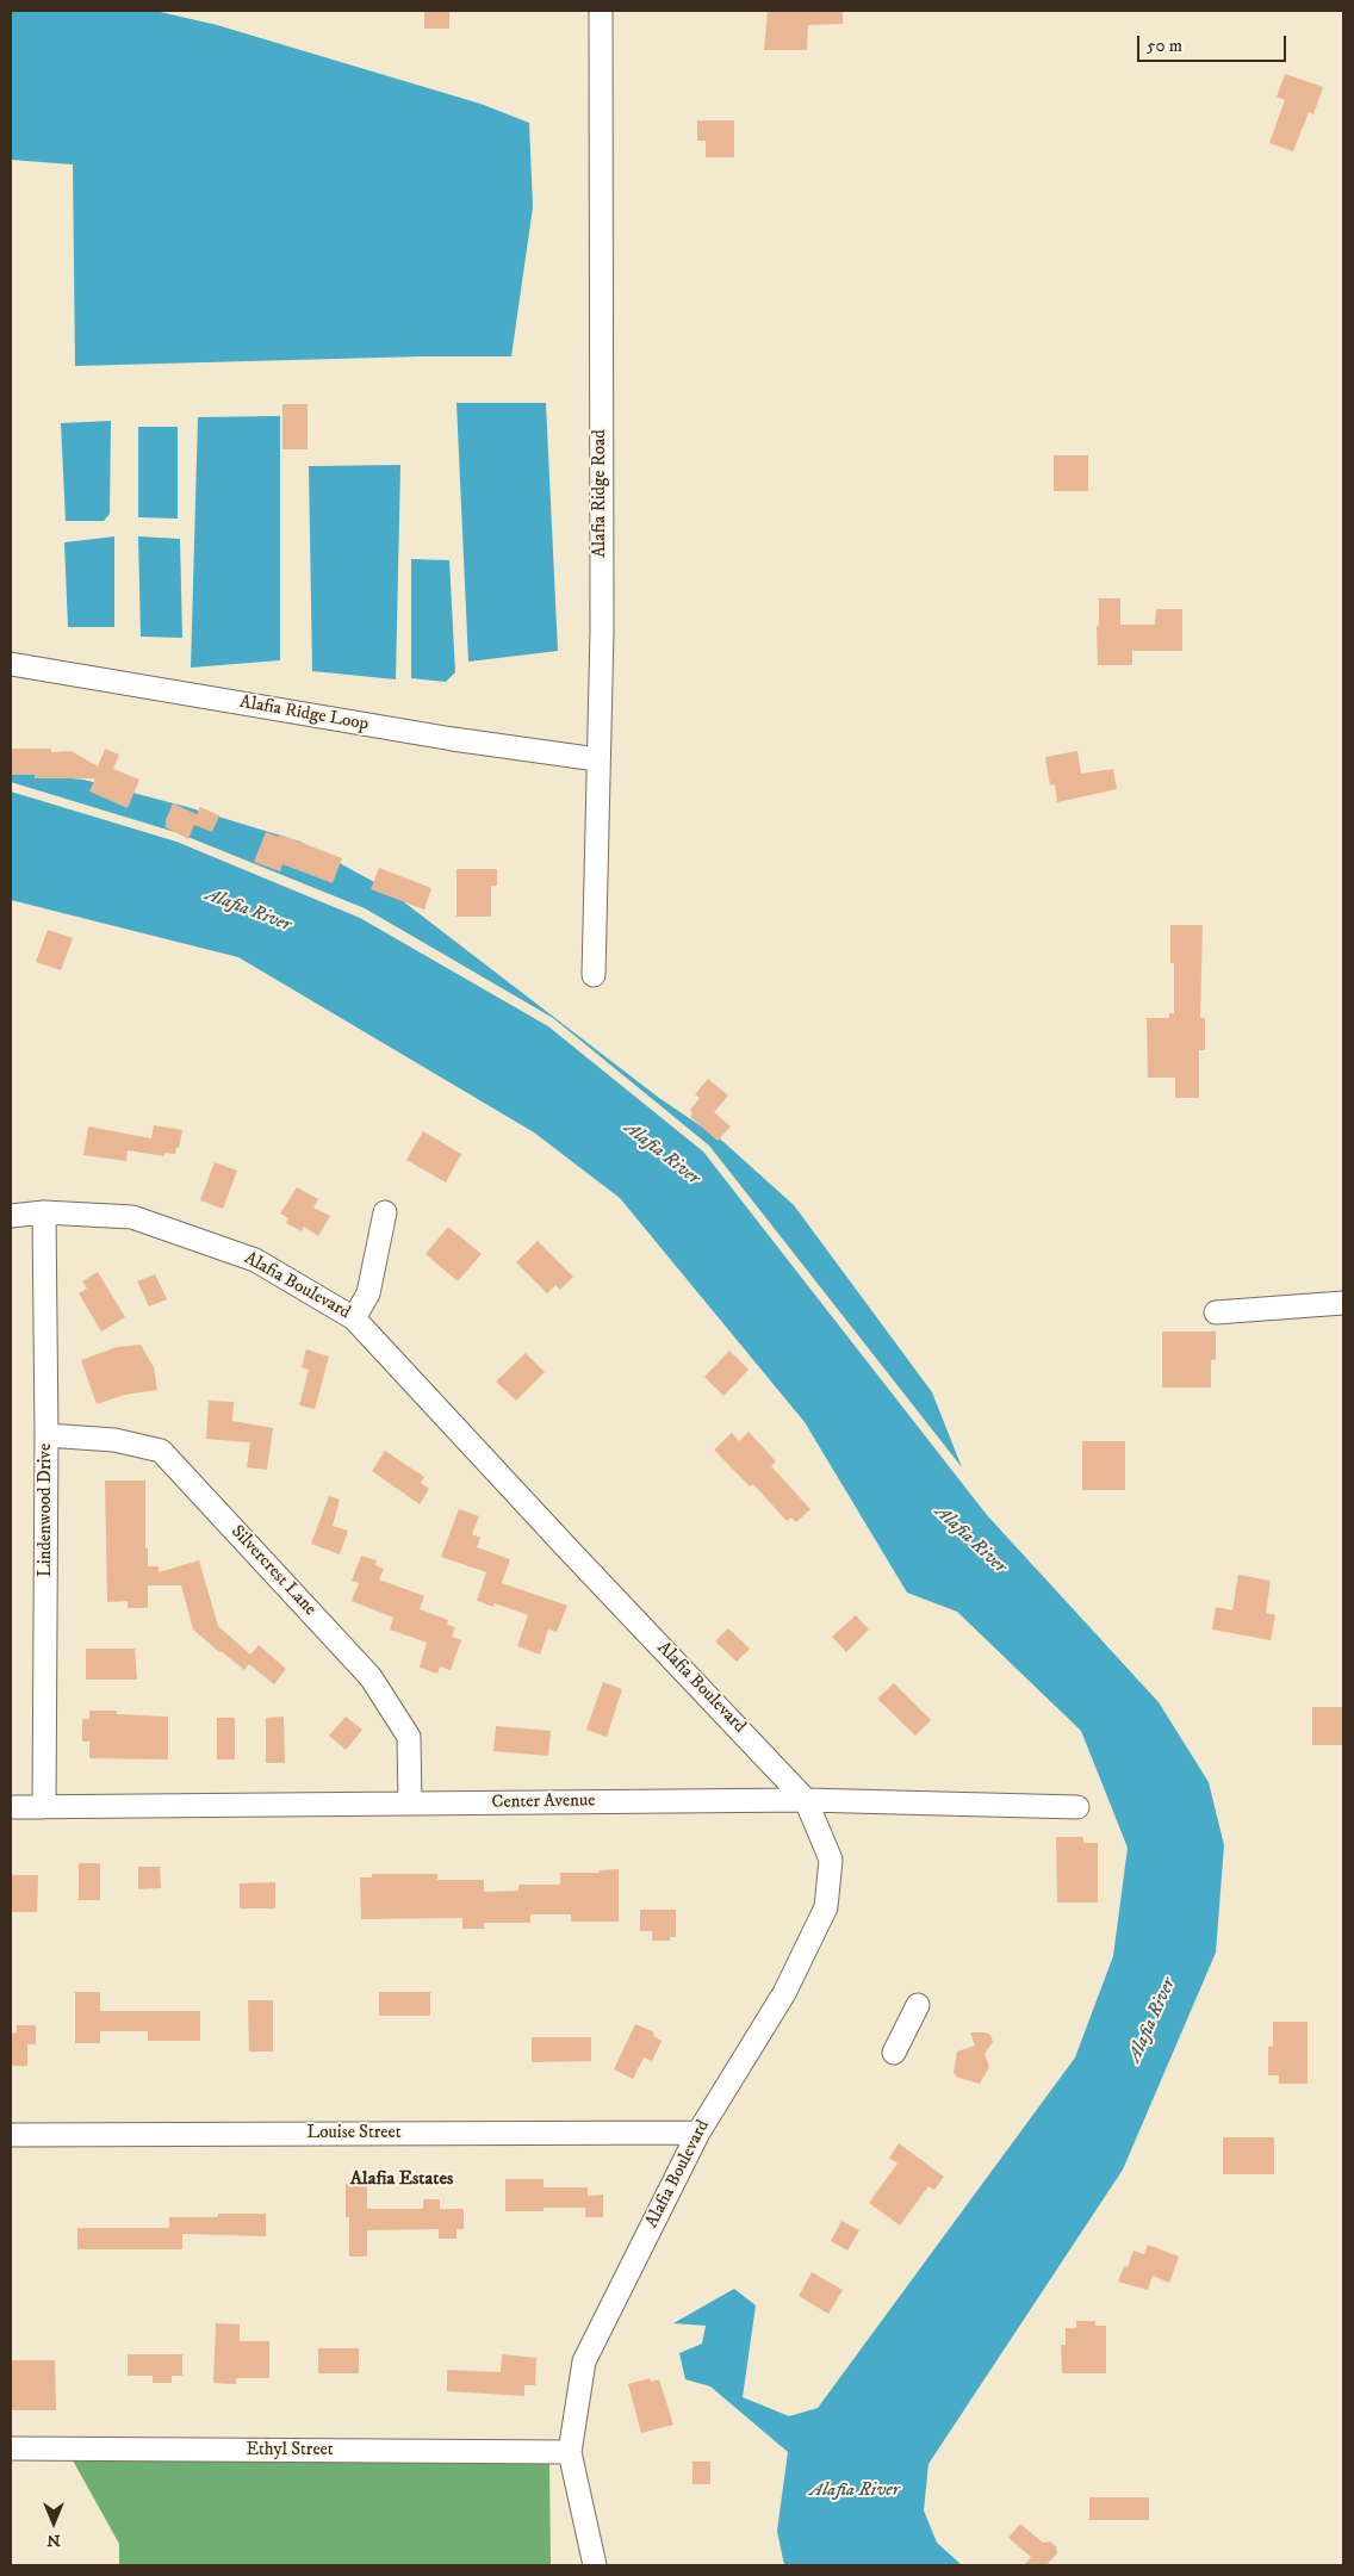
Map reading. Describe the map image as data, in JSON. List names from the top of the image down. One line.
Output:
{"streets":{"street":["Alafia Ridge Road","Alafia Ridge Loop","Alafia Boulevard","Lindenwood Drive","Silvercrest Lane","Center Avenue","Louise Street","Ethyl Street"]},"crossings":[["Alafia Ridge Road","Alafia Ridge Loop"],["Alafia Boulevard","Lindenwood Drive"],["Alafia Boulevard","Center Avenue"],["Alafia Boulevard","Louise Street"],["Alafia Boulevard","Ethyl Street"],["Lindenwood Drive","Silvercrest Lane"],["Lindenwood Drive","Center Avenue"],["Silvercrest Lane","Center Avenue"]],"districts":["Alafia Estates"],"water":["Alafia River"],"scale_bar":"50 m","north":"bottom"}
